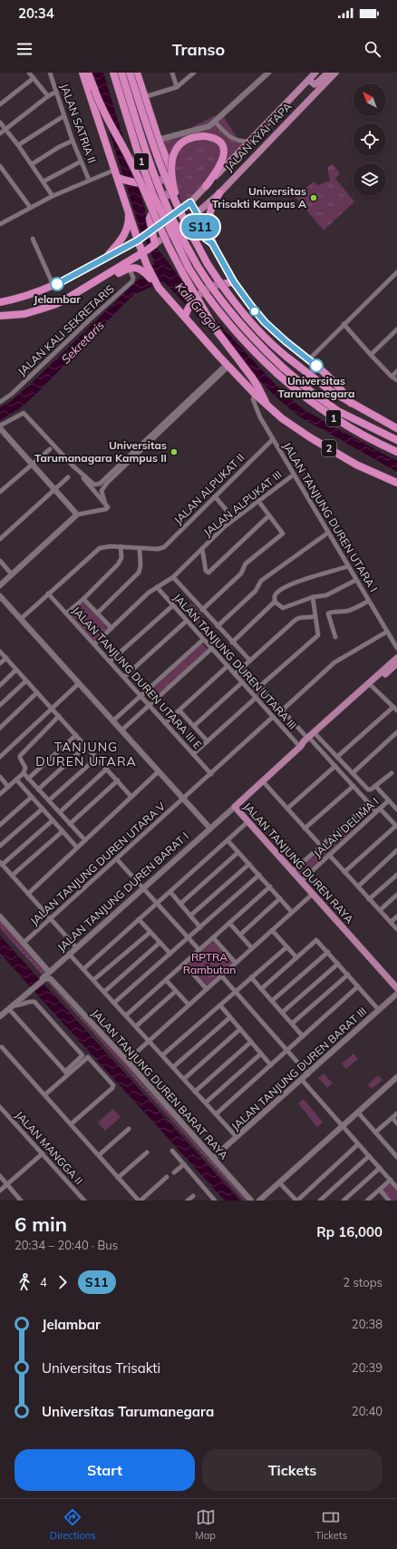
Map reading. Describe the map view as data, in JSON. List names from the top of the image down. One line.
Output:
{"streets":{"highway":["JALAN KYAI TAPA","1","2"],"main road":["JALAN TANJUNG DUREN RAYA"],"street":["JALAN SATRIA II","JALAN KALI SEKRETARIS","JALAN ALPUKAT II","JALAN ALPUKAT III","JALAN TANJUNG DUREN UTARA I","JALAN TANJUNG DUREN UTARA III","JALAN TANJUNG DUREN UTARA III E","JALAN DELIMA I","JALAN TANJUNG DUREN UTARA V","JALAN TANJUNG DUREN BARAT I","JALAN TANJUNG DUREN BARAT III","JALAN TANJUNG DUREN BARAT RAYA","JALAN MANGGA II"]},"crossings":[["JALAN KYAI TAPA","1"],["JALAN ALPUKAT II","JALAN TANJUNG DUREN UTARA I"],["JALAN ALPUKAT III","JALAN TANJUNG DUREN UTARA I"],["JALAN ALPUKAT III","JALAN TANJUNG DUREN UTARA III"],["JALAN ALPUKAT III","JALAN TANJUNG DUREN UTARA III E"],["JALAN TANJUNG DUREN UTARA III","JALAN TANJUNG DUREN RAYA"],["JALAN TANJUNG DUREN UTARA III","JALAN TANJUNG DUREN UTARA V"],["JALAN TANJUNG DUREN UTARA III E","JALAN TANJUNG DUREN UTARA V"],["JALAN DELIMA I","JALAN TANJUNG DUREN RAYA"],["JALAN TANJUNG DUREN RAYA","JALAN TANJUNG DUREN BARAT I"],["JALAN TANJUNG DUREN BARAT I","JALAN TANJUNG DUREN BARAT RAYA"],["JALAN TANJUNG DUREN BARAT III","JALAN TANJUNG DUREN BARAT RAYA"]],"districts":["TANJUNG DUREN UTARA"],"water":["Kali Grogol","Sekretaris"],"parks":["RPTRA Rambutan"],"places":["Universitas Trisakti Kampus A","Jelambar","Universitas Tarumanegara","Universitas Tarumanagara Kampus II"],"lines":["bus line S11"],"north":"top left","page":{"status":"20:34","header":"Transo","on_map":"S11","heading":["6 min","20:34 – 20:40 · Bus","Rp 16,000"],"legs":["4","S11","2 stops"],"list":[{"name":"Jelambar","value":"20:38"},{"name":"Universitas Trisakti","value":"20:39"},{"name":"Universitas Tarumanegara","value":"20:40"}],"buttons":["Start","Tickets"],"tabs":["Directions","Map","Tickets"]}}
